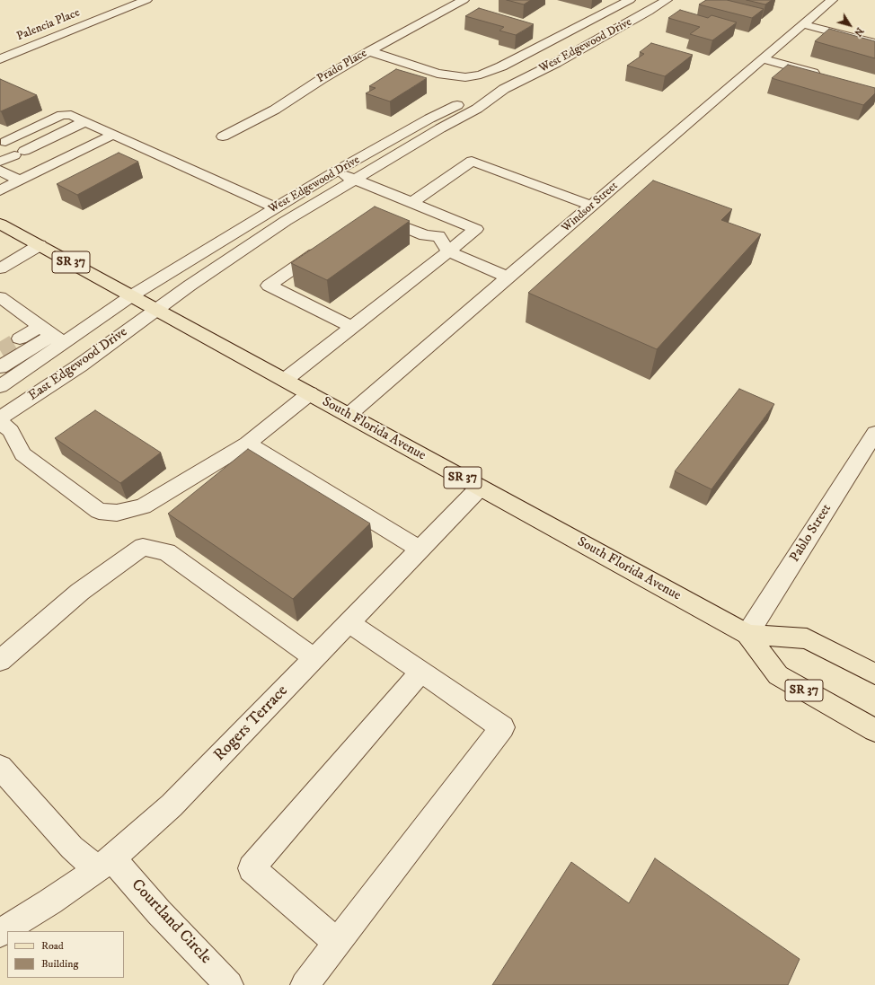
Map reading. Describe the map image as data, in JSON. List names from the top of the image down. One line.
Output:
{"streets":{"main road":["SR 37","South Florida Avenue"],"street":["Palencia Place","West Edgewood Drive","Prado Place","Windsor Street","East Edgewood Drive","Pablo Street","Rogers Terrace","Courtland Circle"]},"crossings":[["West Edgewood Drive","Prado Place"],["West Edgewood Drive","East Edgewood Drive"],["West Edgewood Drive","South Florida Avenue"],["Windsor Street","South Florida Avenue"],["East Edgewood Drive","South Florida Avenue"],["South Florida Avenue","Pablo Street"],["South Florida Avenue","Rogers Terrace"],["Rogers Terrace","Courtland Circle"]],"legend":["Road","Building"],"north":"bottom right"}
